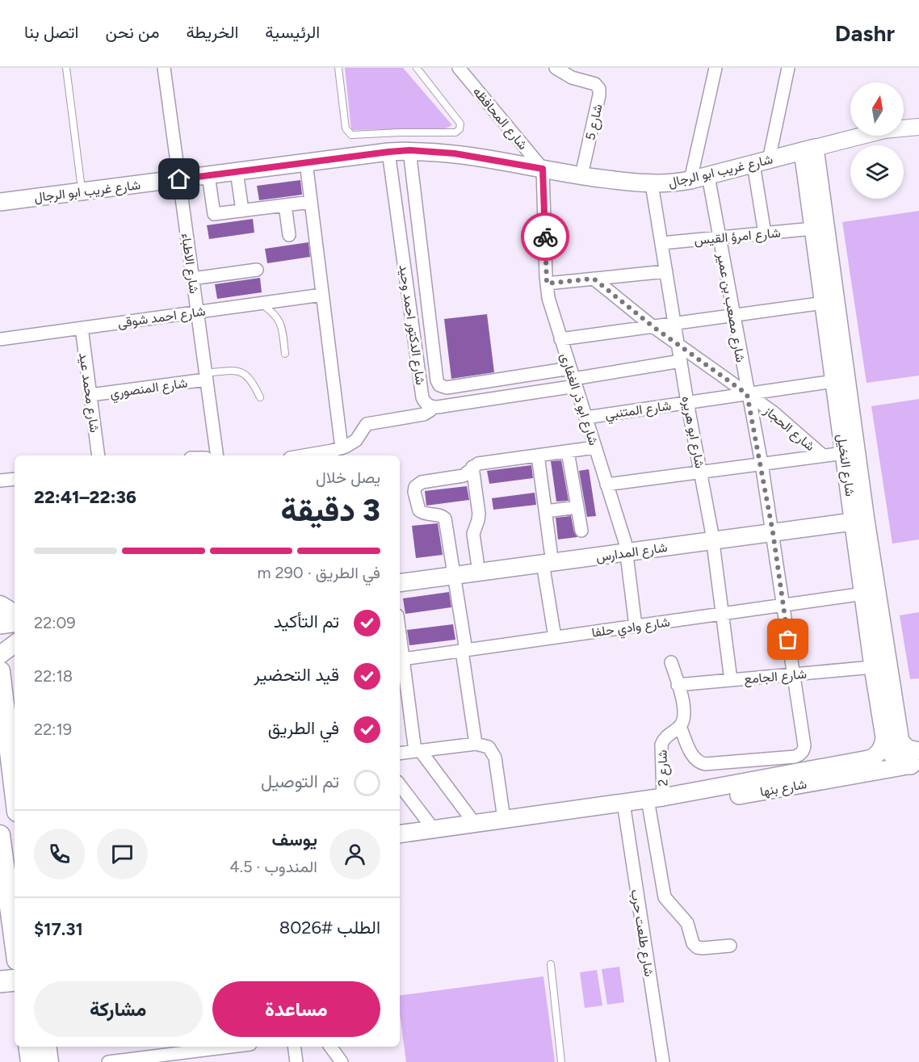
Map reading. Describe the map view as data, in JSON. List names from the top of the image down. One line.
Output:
{"streets":{"main road":["شارع غريب ابو الرجال","شارع النخيل","شارع المدارس","شارع بنها"],"street":["شارع المحافظه","شارع 5","شارع امرؤ القيس","شارع الاطباء","شارع مصعب بن عمير","شارع احمد شوقى","شارع الدكتور احمد وحيد","شارع المنصوري","شارع محمد عيد","شارع ابو ذر الغفارى","شارع المتنبي","شارع الحجاز","شارع ابو هريره","شارع وادي حلفا","شارع الجامع","شارع 2","شارع طلعت حرب"]},"crossings":[["شارع المحافظه","شارع غريب ابو الرجال"],["شارع المحافظه","شارع ابو ذر الغفارى"],["شارع 5","شارع غريب ابو الرجال"],["شارع غريب ابو الرجال","شارع الاطباء"],["شارع غريب ابو الرجال","شارع مصعب بن عمير"],["شارع غريب ابو الرجال","شارع الدكتور احمد وحيد"],["شارع غريب ابو الرجال","شارع ابو ذر الغفارى"],["شارع غريب ابو الرجال","شارع ابو هريره"],["شارع غريب ابو الرجال","شارع النخيل"],["شارع امرؤ القيس","شارع مصعب بن عمير"],["شارع امرؤ القيس","شارع ابو هريره"],["شارع امرؤ القيس","شارع النخيل"],["شارع الاطباء","شارع احمد شوقى"],["شارع الاطباء","شارع المنصوري"],["شارع مصعب بن عمير","شارع المتنبي"],["شارع مصعب بن عمير","شارع الحجاز"],["شارع مصعب بن عمير","شارع المدارس"],["شارع مصعب بن عمير","شارع وادي حلفا"],["شارع مصعب بن عمير","شارع الجامع"],["شارع مصعب بن عمير","شارع 2"],["شارع احمد شوقى","شارع محمد عيد"],["شارع الدكتور احمد وحيد","شارع ابو ذر الغفارى"],["شارع المنصوري","شارع محمد عيد"],["شارع ابو ذر الغفارى","شارع المتنبي"],["شارع ابو ذر الغفارى","شارع المدارس"],["شارع ابو ذر الغفارى","شارع وادي حلفا"],["شارع المتنبي","شارع الحجاز"],["شارع المتنبي","شارع ابو هريره"],["شارع المتنبي","شارع النخيل"],["شارع الحجاز","شارع ابو هريره"],["شارع ابو هريره","شارع المدارس"],["شارع ابو هريره","شارع وادي حلفا"],["شارع ابو هريره","شارع الجامع"],["شارع النخيل","شارع المدارس"],["شارع النخيل","شارع وادي حلفا"],["شارع النخيل","شارع الجامع"],["شارع النخيل","شارع بنها"],["شارع 2","شارع بنها"],["شارع بنها","شارع طلعت حرب"]],"north":"top","page":{"header":"Dashr","nav":["الرئيسية","الخريطة","من نحن","اتصل بنا"],"heading":["3 دقيقة","يصل خلال","22:36–22:41"],"panel":["يوسف","المندوب · 4.5","الطلب #8026","$17.31"],"bar":"في الطريق · 290 m","list":[["تم التأكيد","22:09"],["قيد التحضير","22:18"],["في الطريق","22:19"],"تم التوصيل"],"buttons":["مساعدة","مشاركة"]}}
